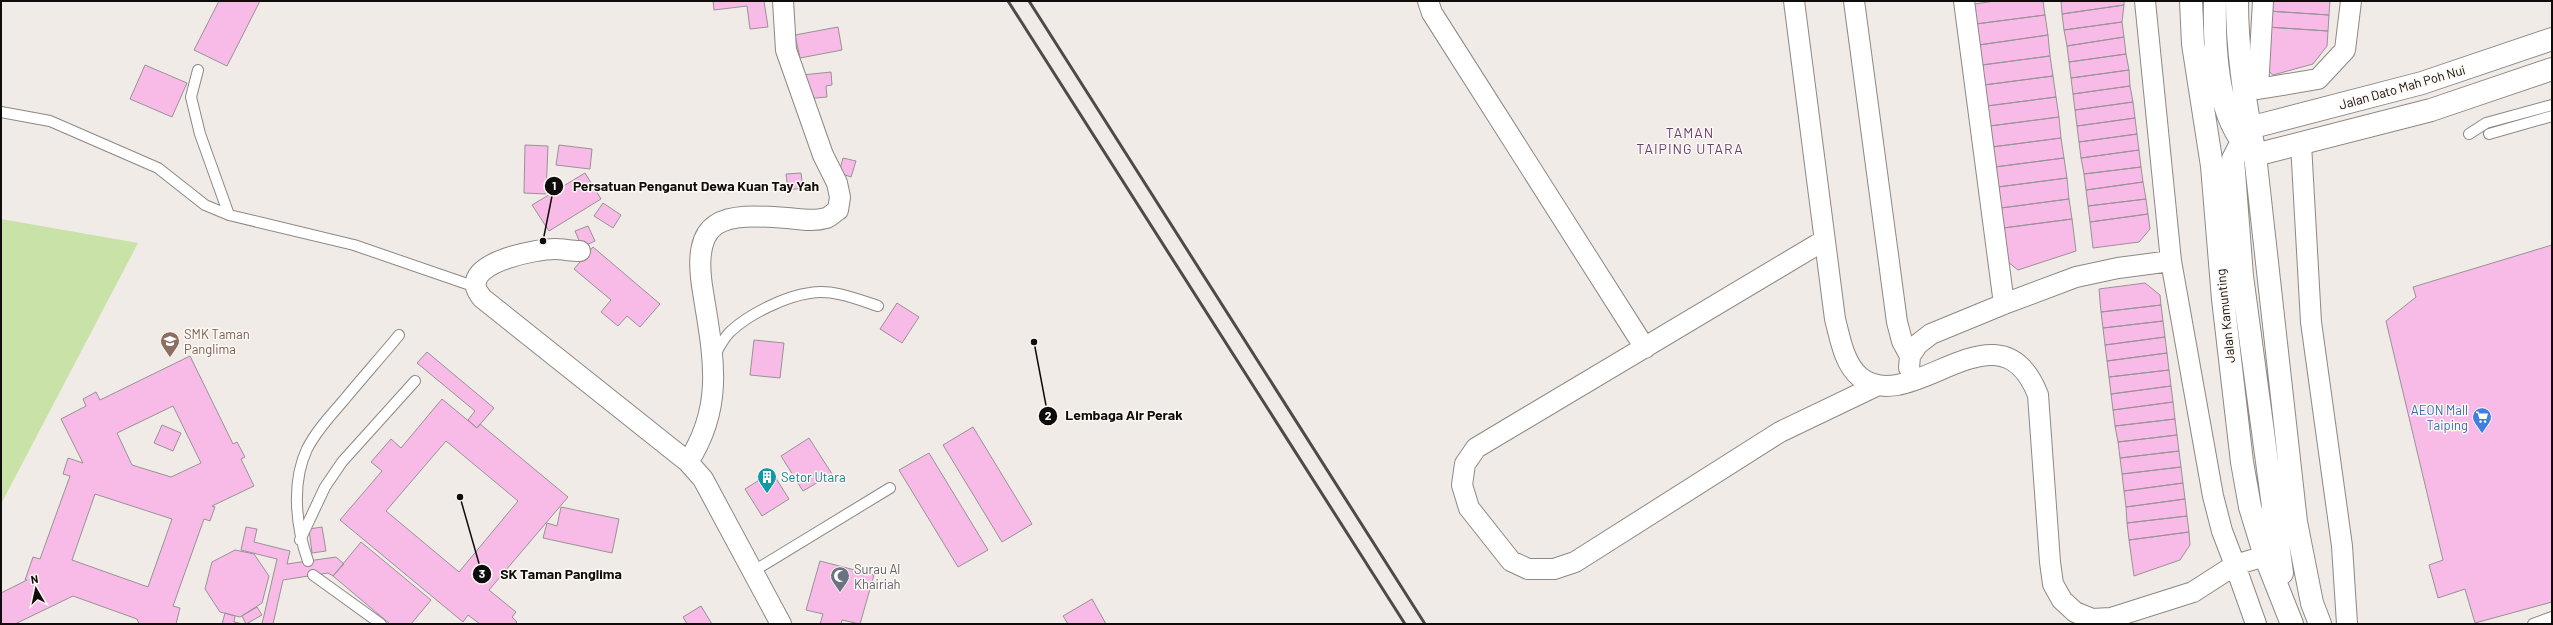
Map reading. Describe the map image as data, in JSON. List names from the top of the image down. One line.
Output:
{"streets":{"main road":["Jalan Dato Mah Poh Nui","Jalan Kamunting"]},"districts":["TAMAN TAIPING UTARA"],"places":{"other":["Persatuan Penganut Dewa Kuan Tay Yah","Lembaga Air Perak","SK Taman Panglima"],"school or university":["SMK Taman Panglima"],"supermarket":["AEON Mall Taiping"],"building":["Setor Utara"],"mosque":["Surau Al Khairiah"]},"north":"top"}
